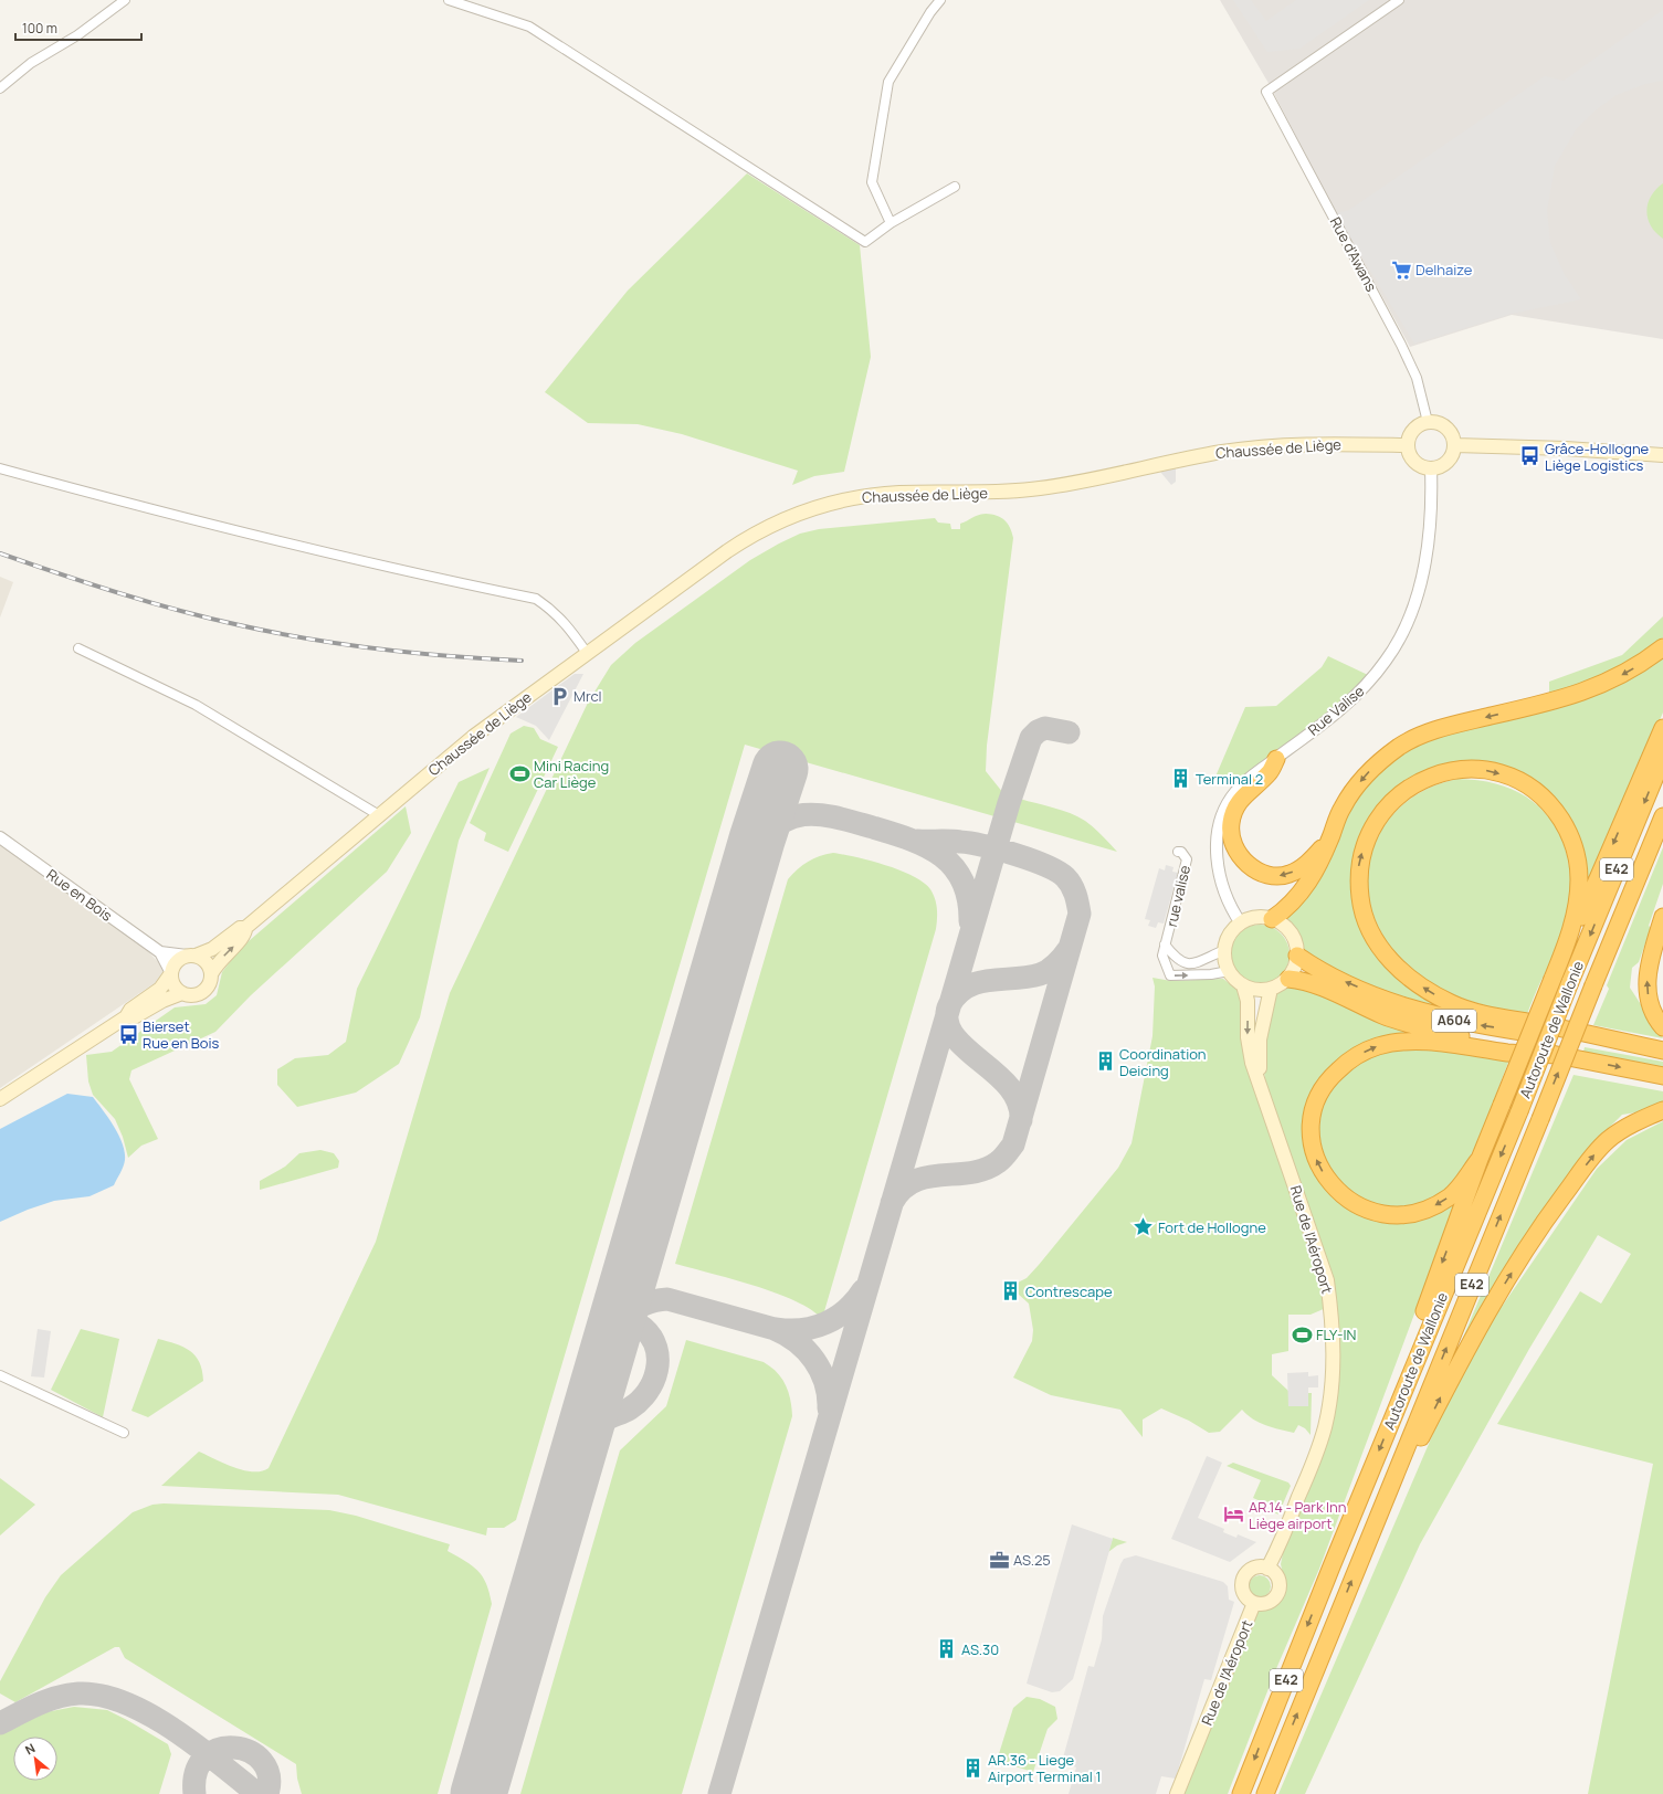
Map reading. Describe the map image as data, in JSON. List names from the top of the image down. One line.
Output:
{"streets":{"highway":["E42","A604","Autoroute de Wallonie"],"main road":["Chaussée de Liège","Rue de l'Aéroport"],"street":["Rue d'Awans","Rue Valise","Rue en Bois","rue valise"]},"crossings":[["Rue d'Awans","Chaussée de Liège"],["Rue d'Awans","Rue Valise"],["Chaussée de Liège","Rue Valise"],["Chaussée de Liège","Rue en Bois"],["Rue Valise","A604"],["Rue Valise","Rue de l'Aéroport"],["A604","Rue de l'Aéroport"]],"places":{"supermarket":["Delhaize"],"bus stop":["Grâce-Hollogne Liège Logistics","Bierset Rue en Bois"],"parking":["Mrcl"],"sports":["Mini Racing Car Liège","FLY-IN"],"building":["Terminal 2","Coordination Deicing","Contrescape","AS.30","AR.36 - Liege Airport Terminal 1"],"place":["Fort de Hollogne"],"hotel":["AR.14 - Park Inn Liège airport"],"office":["AS.25"]},"scale_bar":"100 m","north":"top left"}
